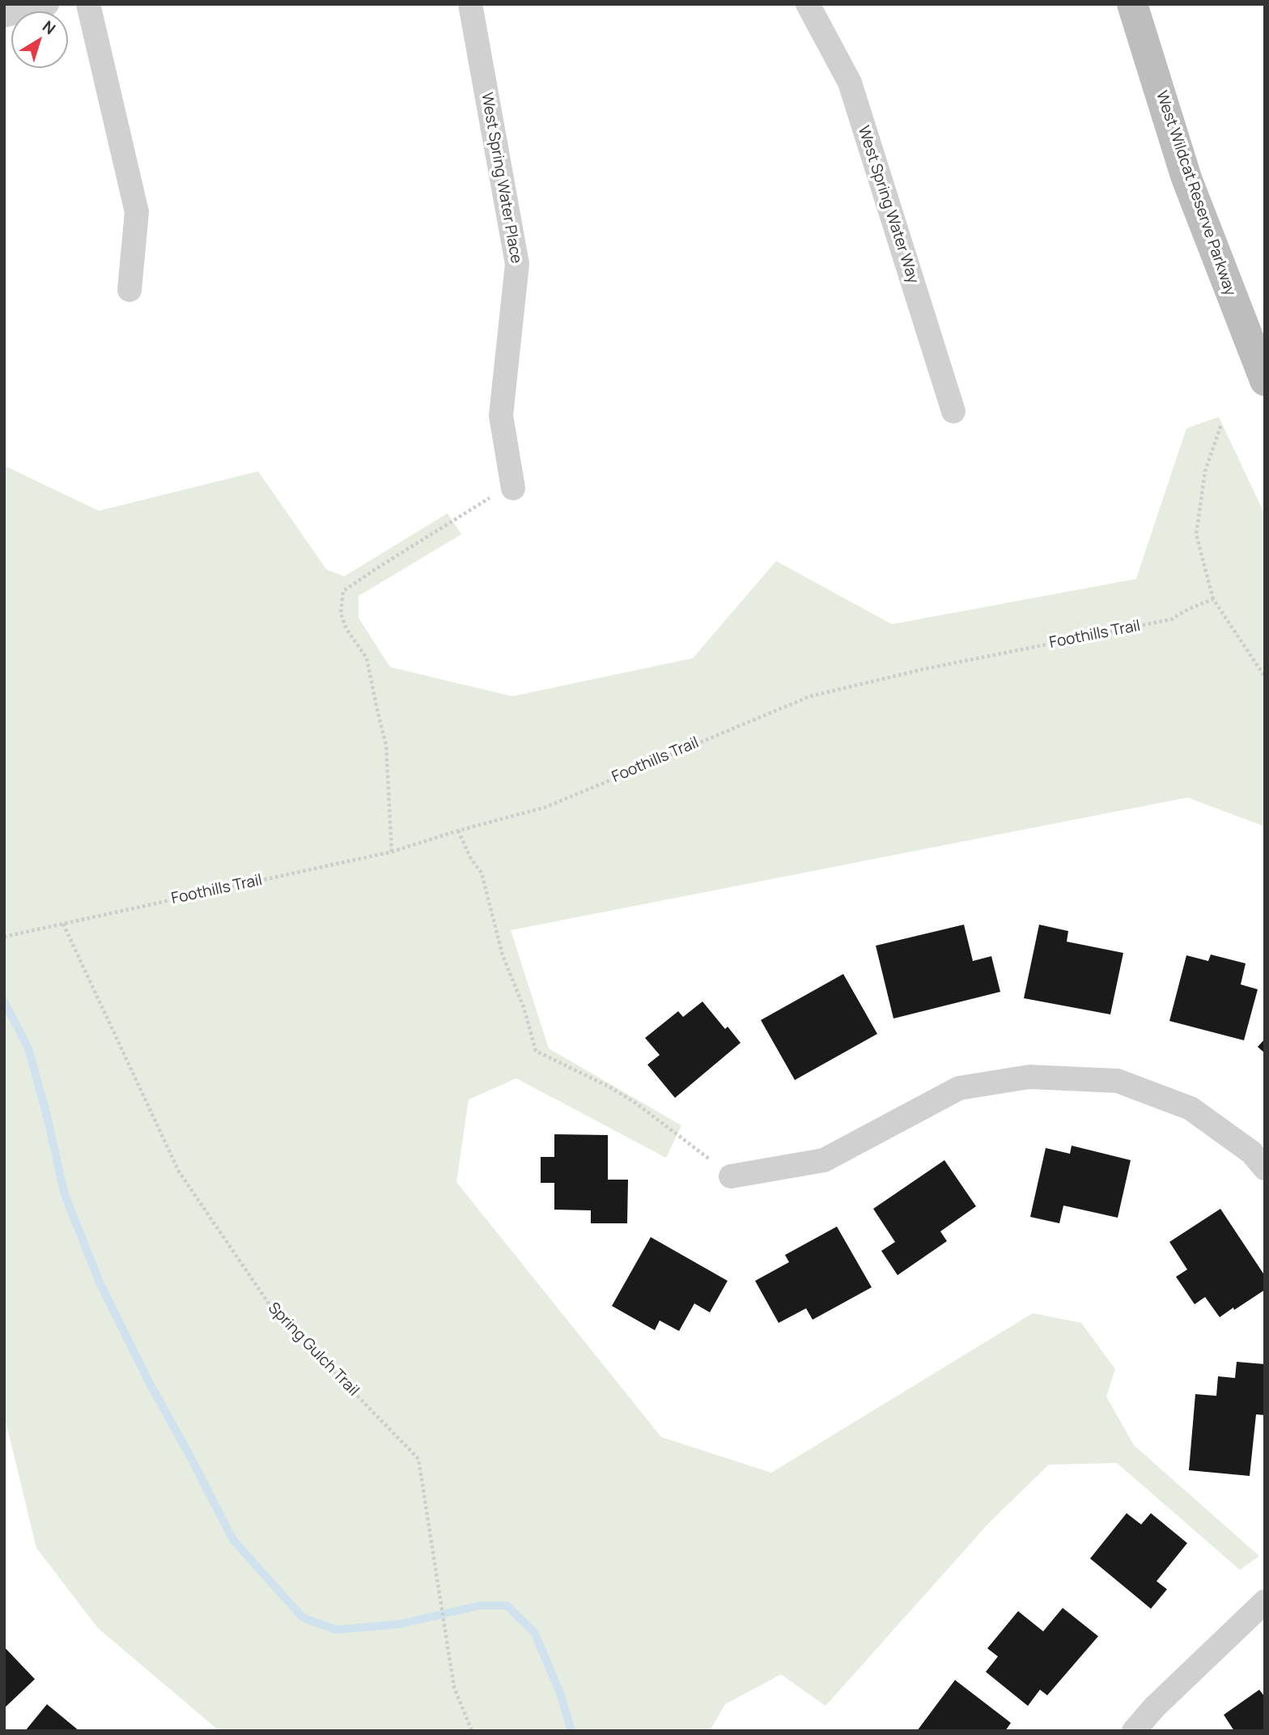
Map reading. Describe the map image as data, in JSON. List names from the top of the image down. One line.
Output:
{"streets":{"main road":["West Wildcat Reserve Parkway"],"street":["West Spring Water Place","West Spring Water Way"],"path":["Foothills Trail","Spring Gulch Trail"]},"crossings":[["Foothills Trail","Spring Gulch Trail"]],"north":"top right"}
